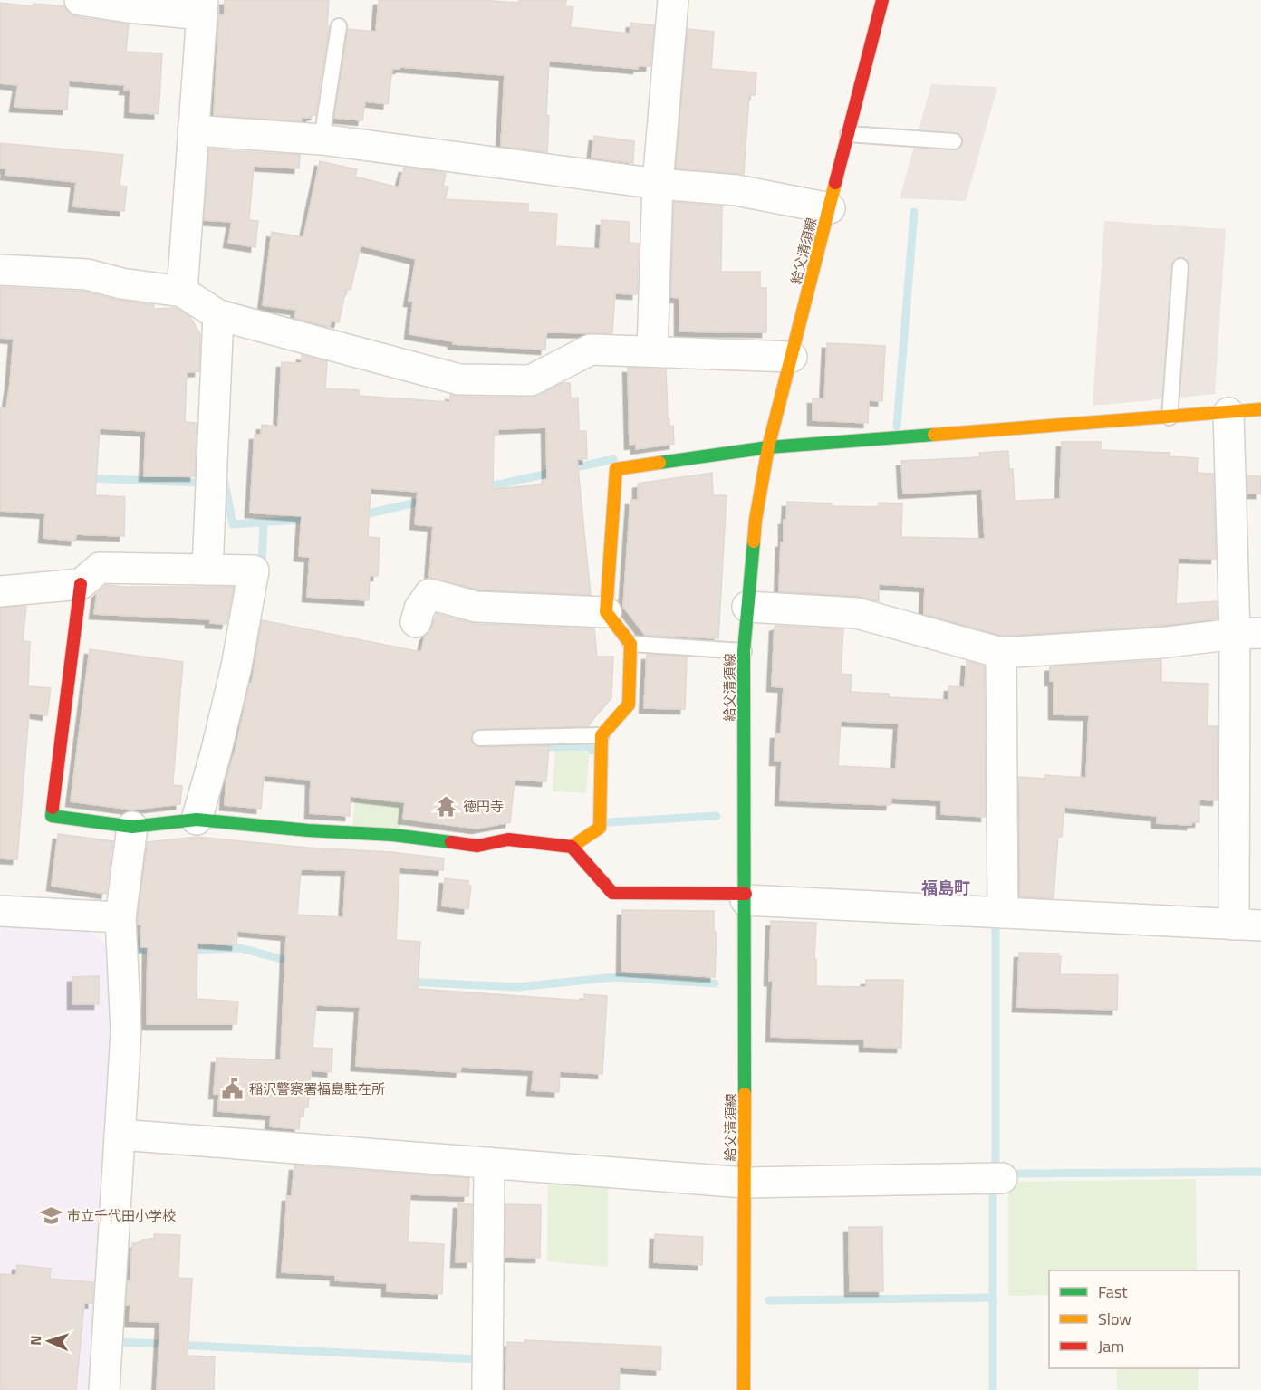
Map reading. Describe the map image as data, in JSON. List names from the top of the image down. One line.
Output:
{"streets":{"street":["給父清須線"]},"districts":["福島町"],"places":{"temple":["徳円寺"],"public building":["稲沢警察署福島駐在所"],"school or university":["市立千代田小学校"]},"legend":["Fast","Slow","Jam"],"north":"left"}
